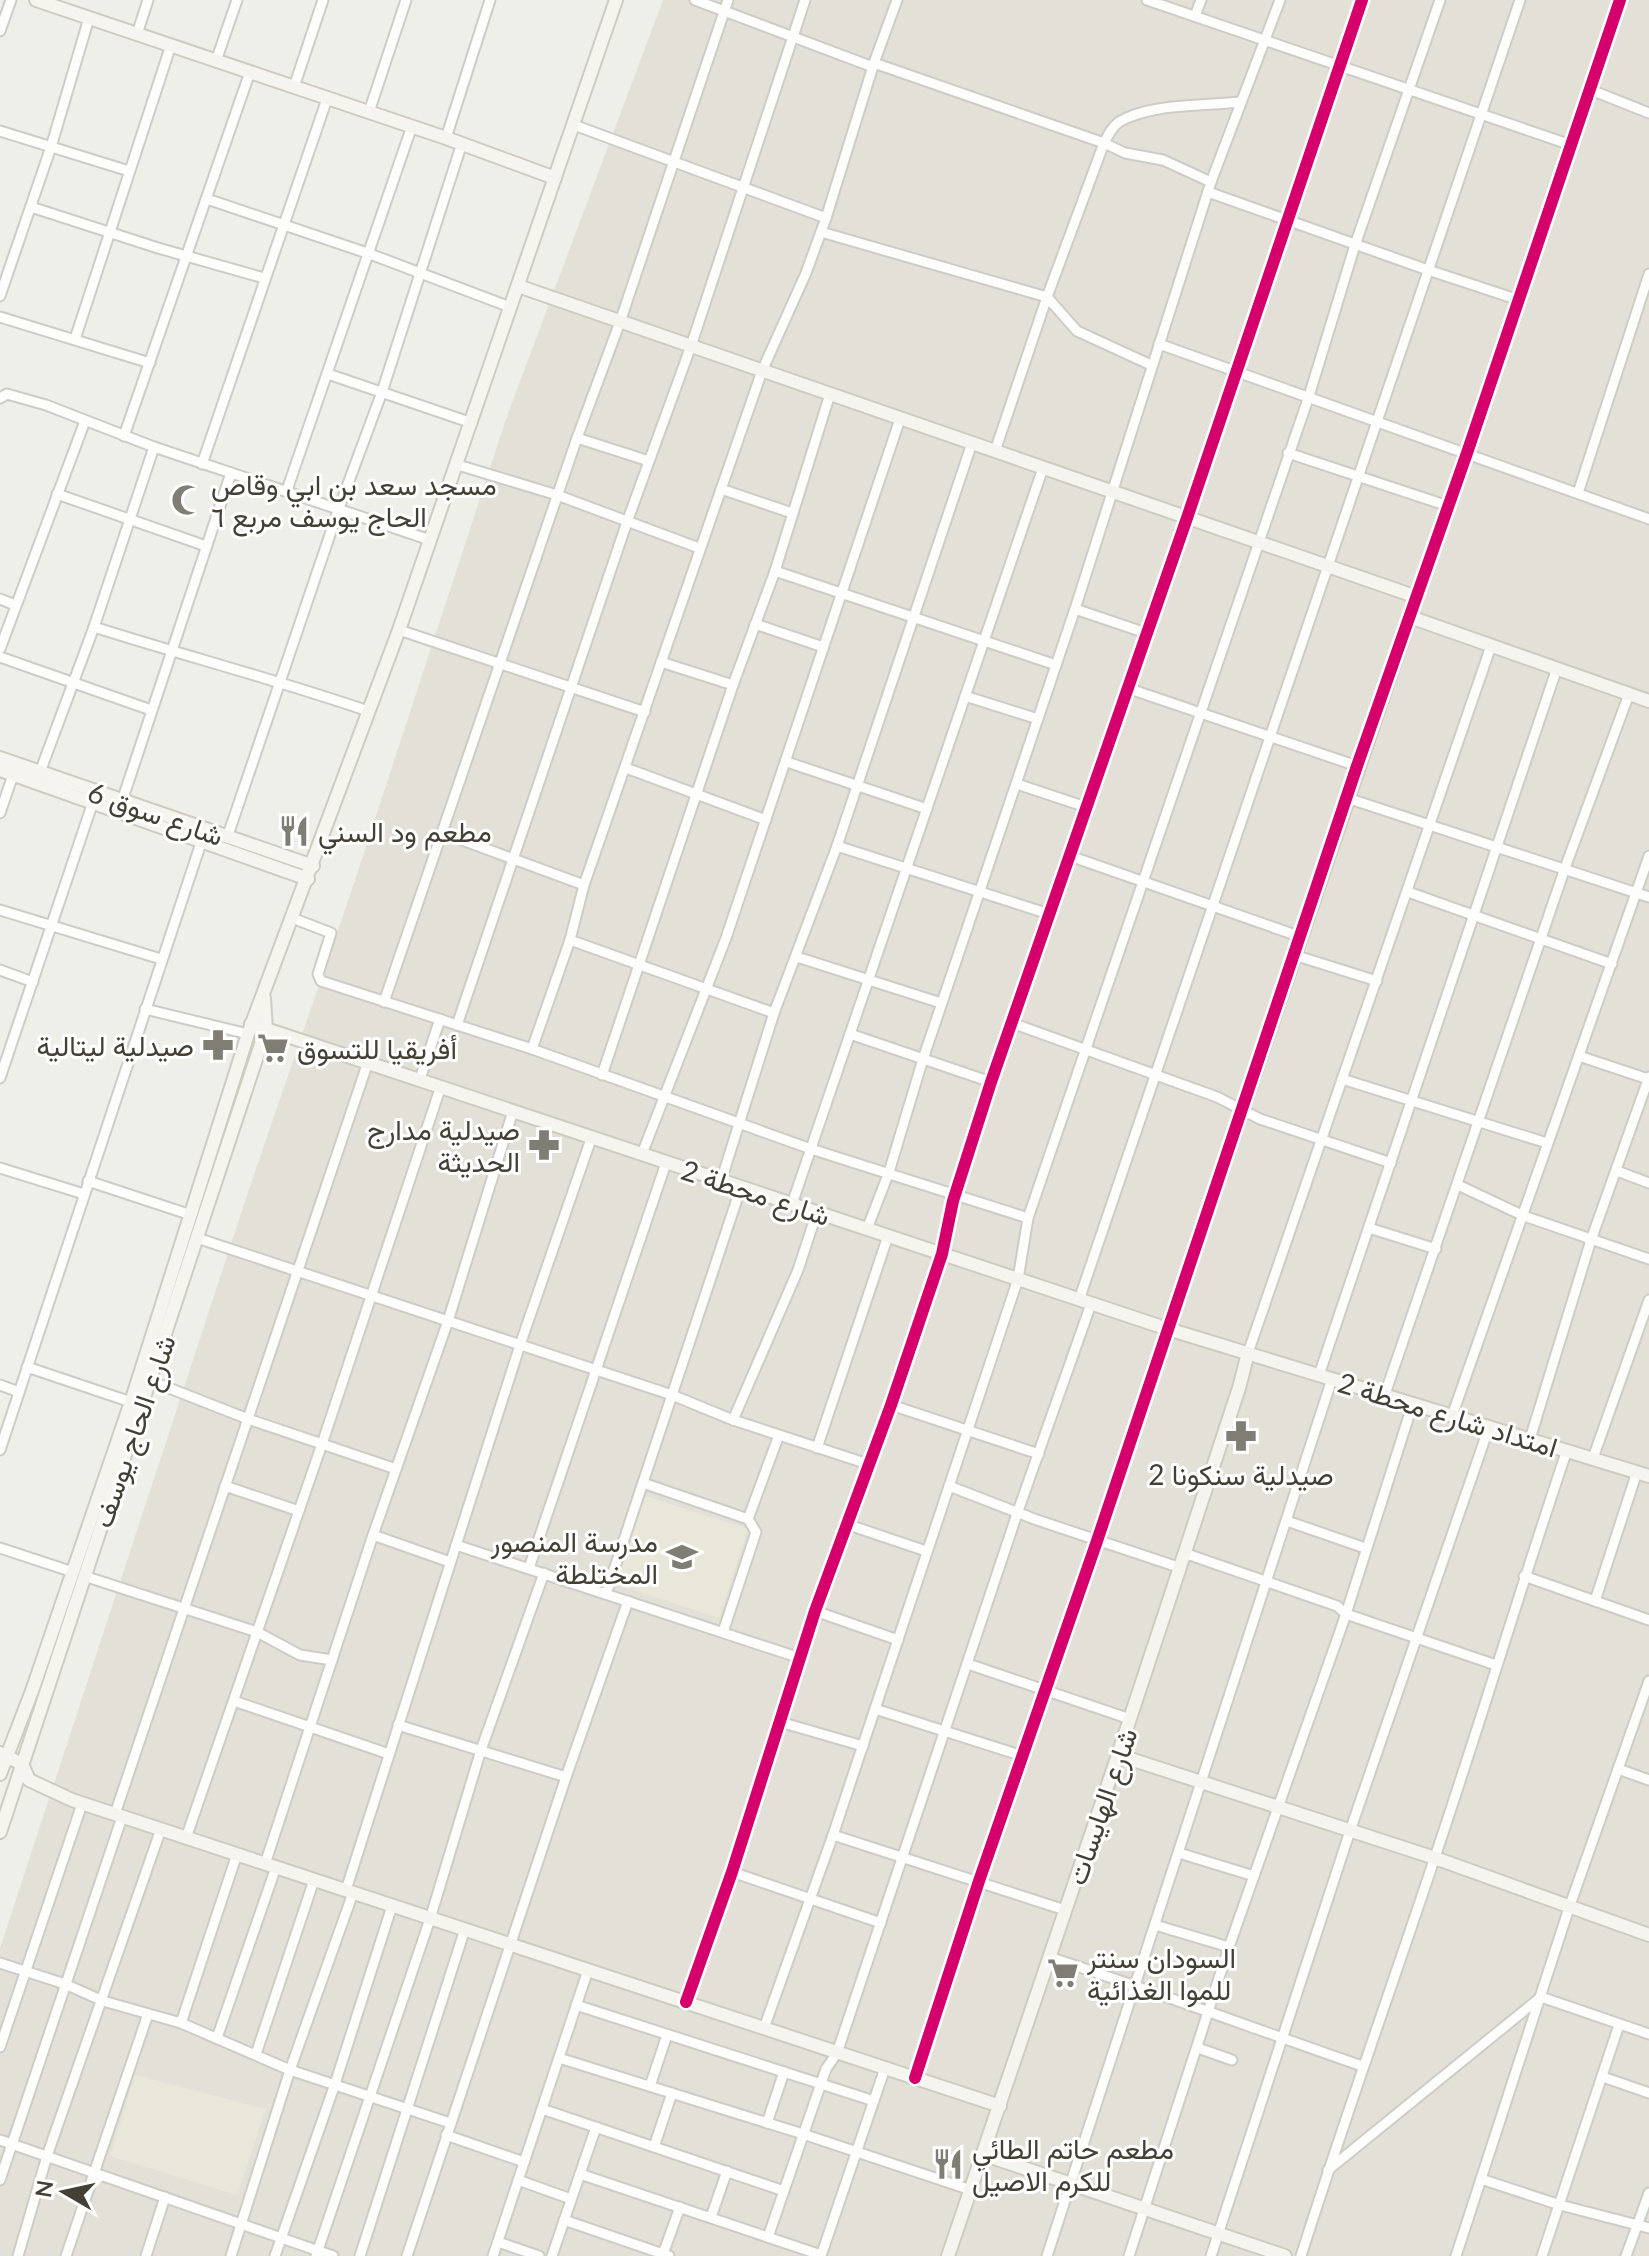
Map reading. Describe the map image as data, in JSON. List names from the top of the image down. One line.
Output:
{"streets":{"street":["شارع سوق 6","شارع محطة 2","امتداد شارع محطة 2","شارع الحاج يوسف","شارع الهايسات"]},"crossings":[["شارع سوق 6","شارع الحاج يوسف"],["شارع محطة 2","امتداد شارع محطة 2"],["شارع محطة 2","شارع الحاج يوسف"],["شارع محطة 2","شارع الهايسات"],["امتداد شارع محطة 2","شارع الهايسات"]],"places":{"mosque":["مسجد سعد بن ابي وقاص الحاج يوسف مربع ٦"],"restaurant":["مطعم ود السني","مطعم حاتم الطائي للكرم الاصيل"],"pharmacy":["صيدلية ليتالية","صيدلية مدارج الحديثة","صيدلية سنكونا 2"],"supermarket":["أفريقيا للتسوق","السودان سنتر للموا الغذائية"],"school or university":["مدرسة المنصور المختلطة"]},"north":"left"}
